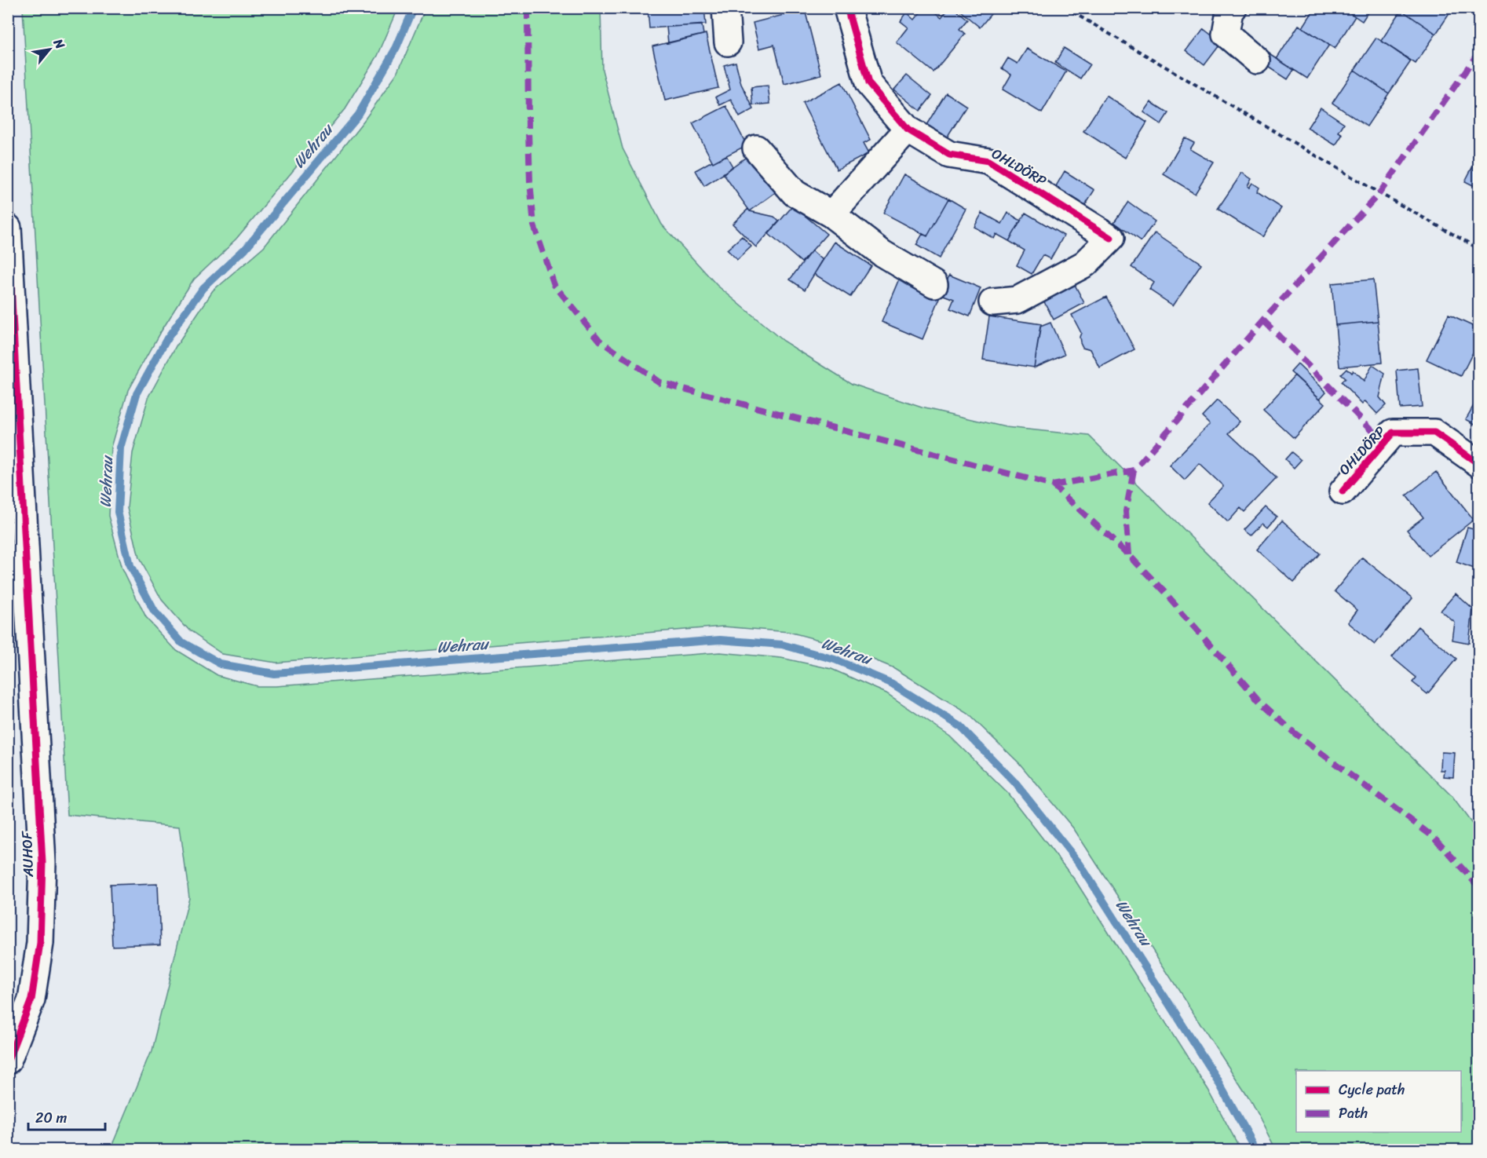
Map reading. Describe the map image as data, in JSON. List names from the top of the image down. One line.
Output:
{"streets":{"street":["OHLDÖRP","AUHOF"]},"water":["Wehrau"],"legend":["Cycle path","Path"],"scale_bar":"20 m","north":"top right"}
